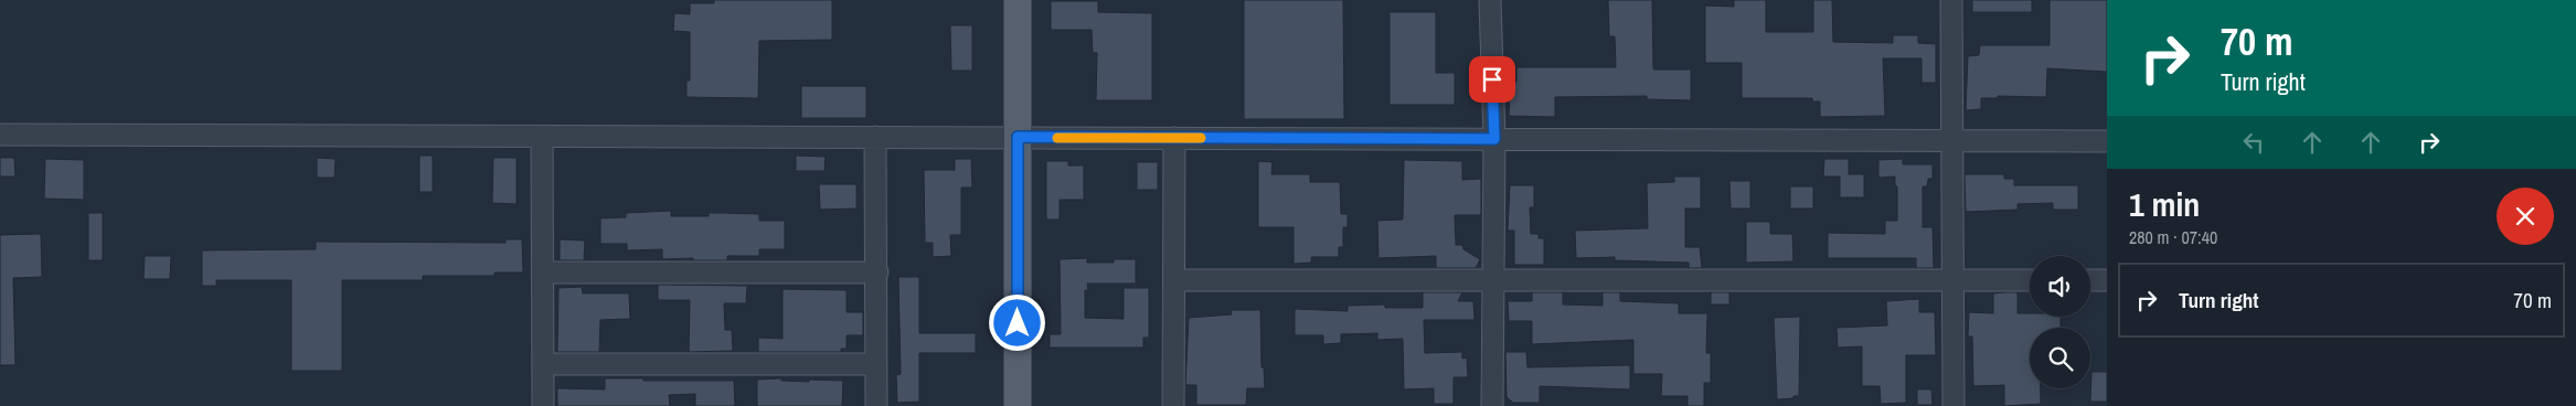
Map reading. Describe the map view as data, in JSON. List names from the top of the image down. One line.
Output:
{"page":{"turn":["70 m","Turn right"],"heading":["1 min","280 m · 07:40"],"list":[{"name":"Turn right","value":"70 m"}]}}
